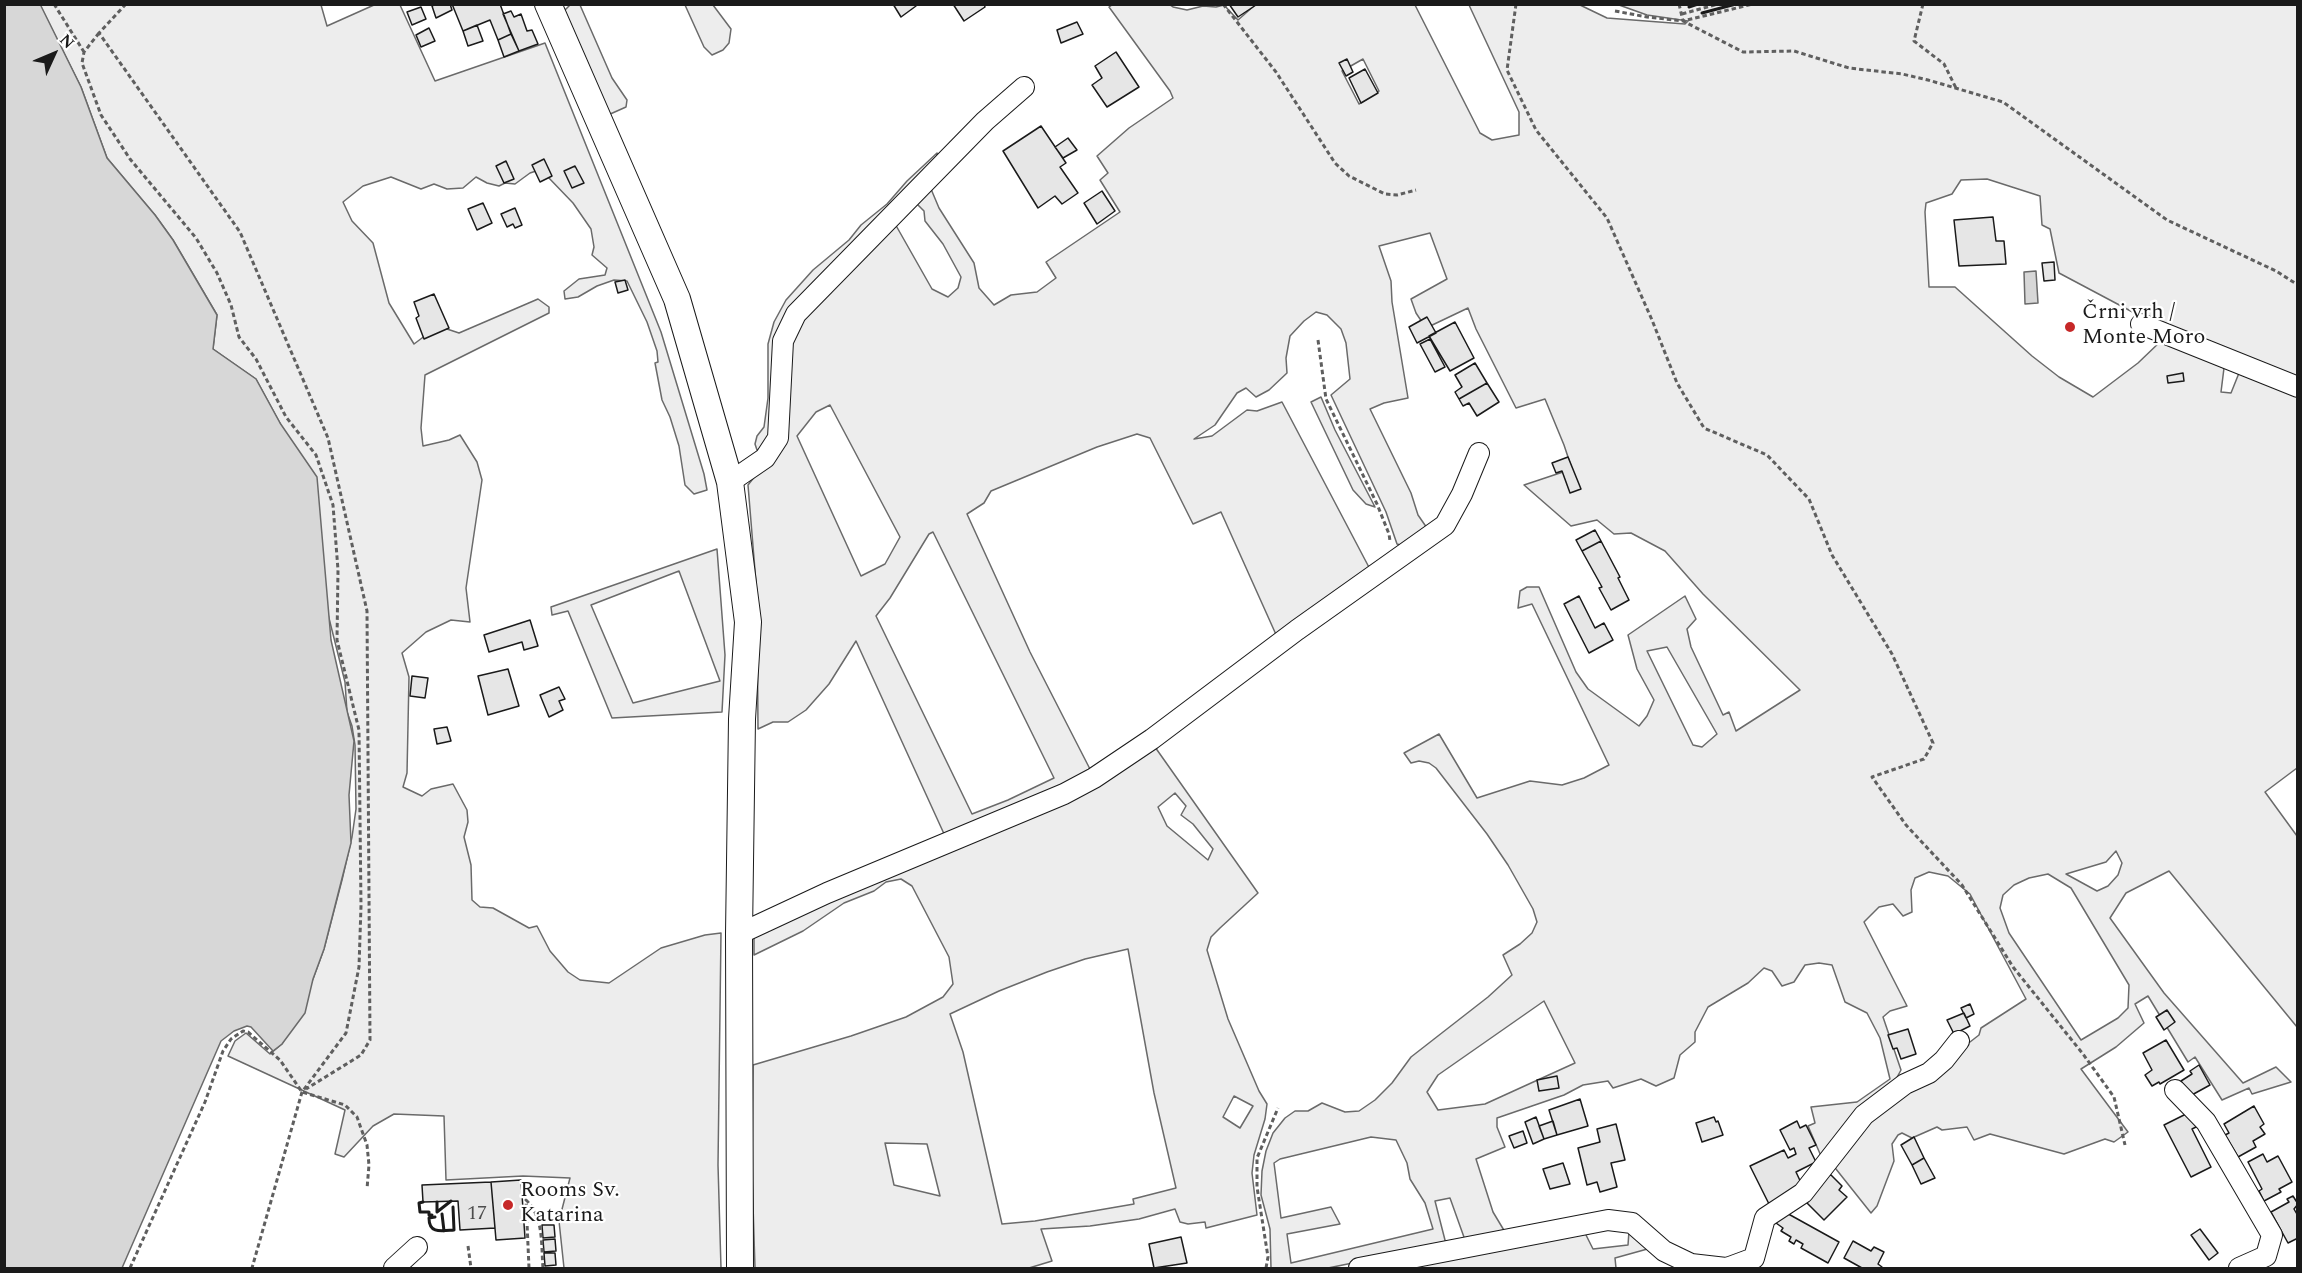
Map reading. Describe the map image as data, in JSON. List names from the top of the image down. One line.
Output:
{"places":["Črni vrh / Monte Moro","Rooms Sv. Katarina"],"house_numbers":["17"],"north":"top right"}
